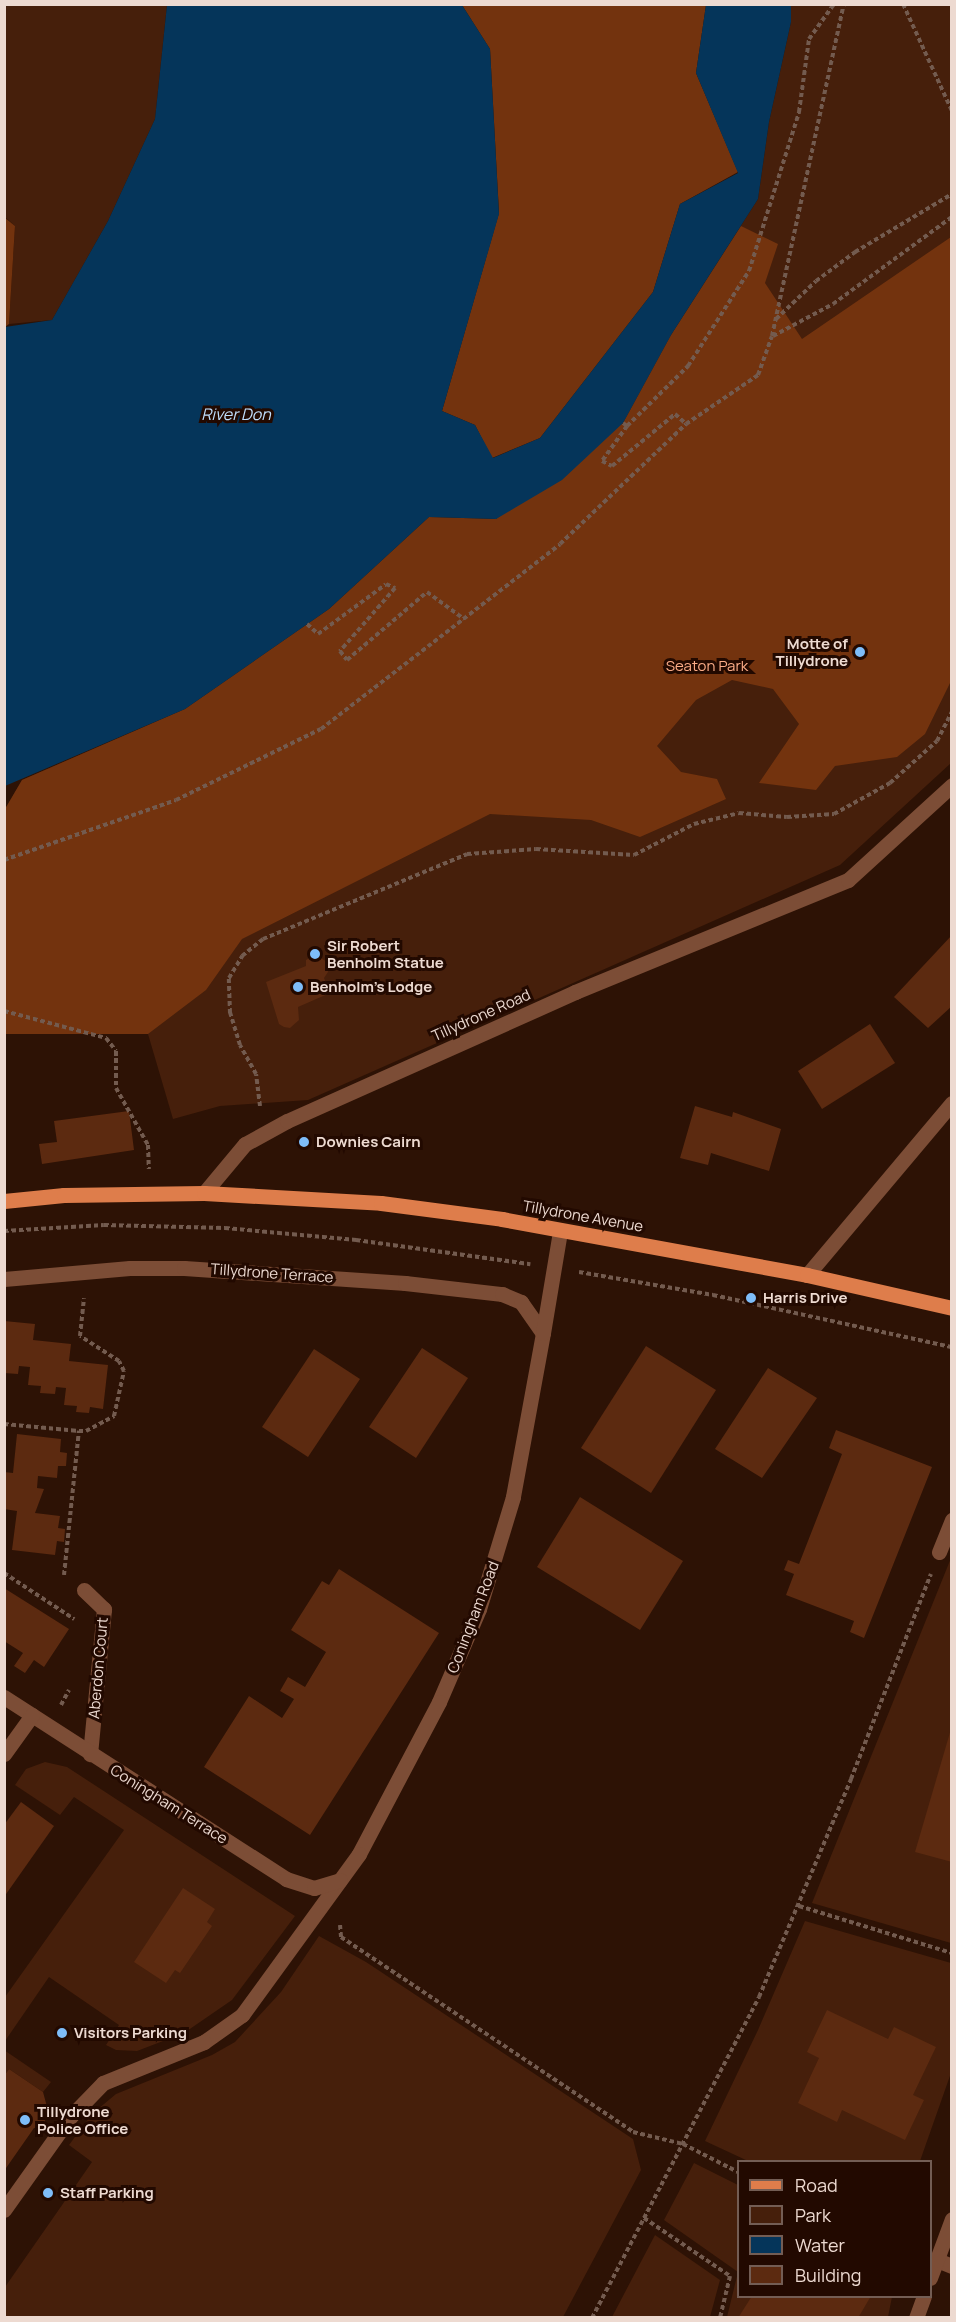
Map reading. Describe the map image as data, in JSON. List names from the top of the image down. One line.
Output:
{"streets":{"main road":["Tillydrone Avenue"],"street":["Tillydrone Road","Tillydrone Terrace","Coningham Road","Aberdon Court","Coningham Terrace"]},"crossings":[["Tillydrone Road","Tillydrone Avenue"],["Tillydrone Avenue","Coningham Road"],["Tillydrone Terrace","Coningham Road"],["Coningham Road","Coningham Terrace"],["Aberdon Court","Coningham Terrace"]],"water":["River Don"],"parks":["Seaton Park"],"places":["Motte of Tillydrone","Sir Robert Benholm Statue","Benholm's Lodge","Downies Cairn","Harris Drive","Visitors Parking","Tillydrone Police Office","Staff Parking"],"legend":["Road","Park","Water","Building"]}
